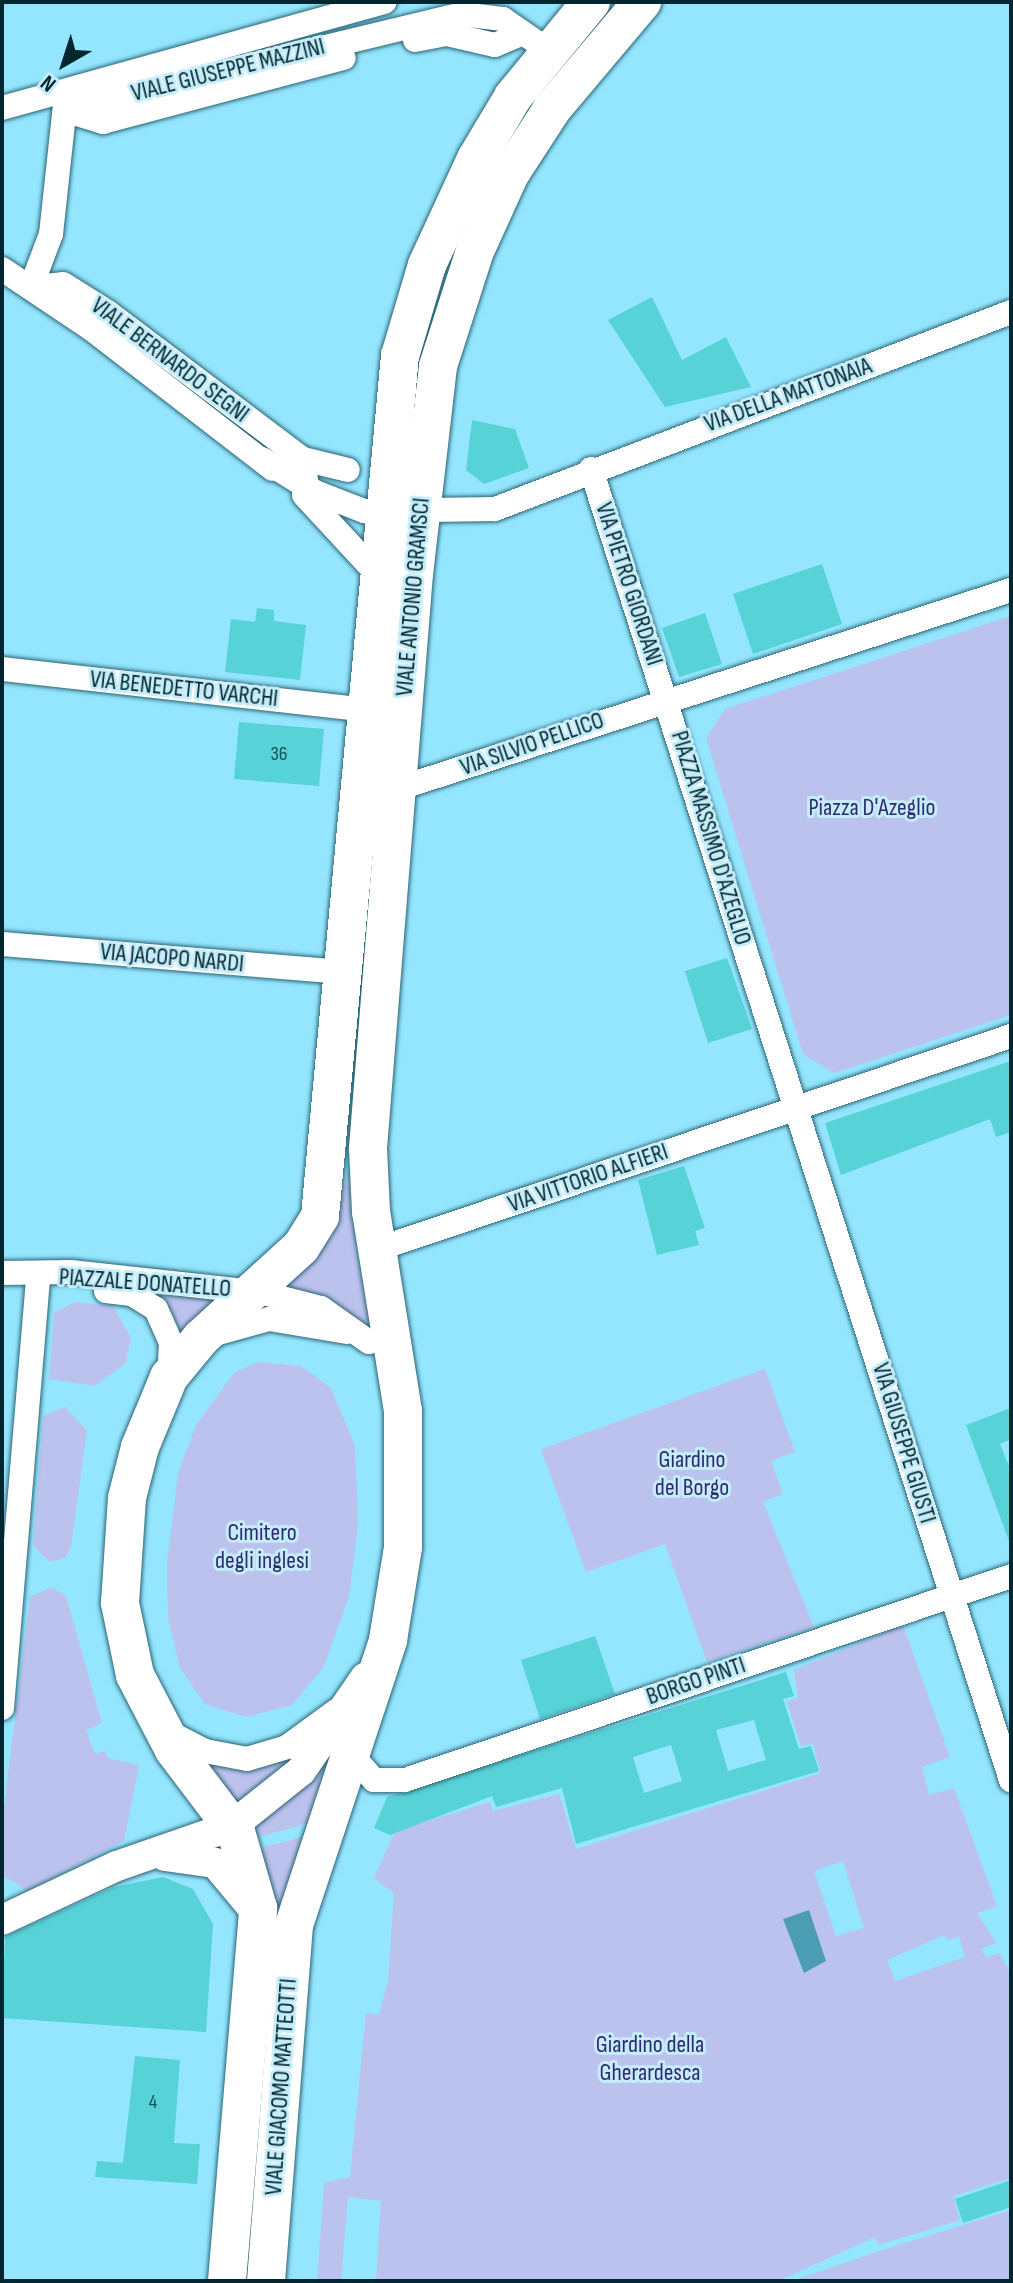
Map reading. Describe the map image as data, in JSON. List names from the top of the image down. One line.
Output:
{"streets":{"main road":["VIALE ANTONIO GRAMSCI","PIAZZALE DONATELLO","VIALE GIACOMO MATTEOTTI"],"street":["VIALE GIUSEPPE MAZZINI","VIALE BERNARDO SEGNI","VIA DELLA MATTONAIA","VIA PIETRO GIORDANI","VIA BENEDETTO VARCHI","VIA SILVIO PELLICO","PIAZZA MASSIMO D'AZEGLIO","VIA JACOPO NARDI","VIA VITTORIO ALFIERI","VIA GIUSEPPE GIUSTI","BORGO PINTI"]},"crossings":[["VIALE GIUSEPPE MAZZINI","VIALE ANTONIO GRAMSCI"],["VIALE BERNARDO SEGNI","VIA DELLA MATTONAIA"],["VIALE BERNARDO SEGNI","VIALE ANTONIO GRAMSCI"],["VIA DELLA MATTONAIA","VIA PIETRO GIORDANI"],["VIA DELLA MATTONAIA","VIALE ANTONIO GRAMSCI"],["VIA PIETRO GIORDANI","VIA SILVIO PELLICO"],["VIA PIETRO GIORDANI","PIAZZA MASSIMO D'AZEGLIO"],["VIALE ANTONIO GRAMSCI","VIA BENEDETTO VARCHI"],["VIALE ANTONIO GRAMSCI","VIA SILVIO PELLICO"],["VIALE ANTONIO GRAMSCI","VIA JACOPO NARDI"],["VIALE ANTONIO GRAMSCI","VIA VITTORIO ALFIERI"],["VIALE ANTONIO GRAMSCI","PIAZZALE DONATELLO"],["VIA SILVIO PELLICO","PIAZZA MASSIMO D'AZEGLIO"],["PIAZZA MASSIMO D'AZEGLIO","VIA VITTORIO ALFIERI"],["PIAZZA MASSIMO D'AZEGLIO","VIA GIUSEPPE GIUSTI"],["VIA VITTORIO ALFIERI","VIA GIUSEPPE GIUSTI"],["PIAZZALE DONATELLO","VIALE GIACOMO MATTEOTTI"],["VIA GIUSEPPE GIUSTI","BORGO PINTI"],["BORGO PINTI","VIALE GIACOMO MATTEOTTI"]],"parks":["Piazza D'Azeglio","Giardino del Borgo","Cimitero degli inglesi","Giardino della Gherardesca"],"house_numbers":["36","4"],"north":"bottom left"}
